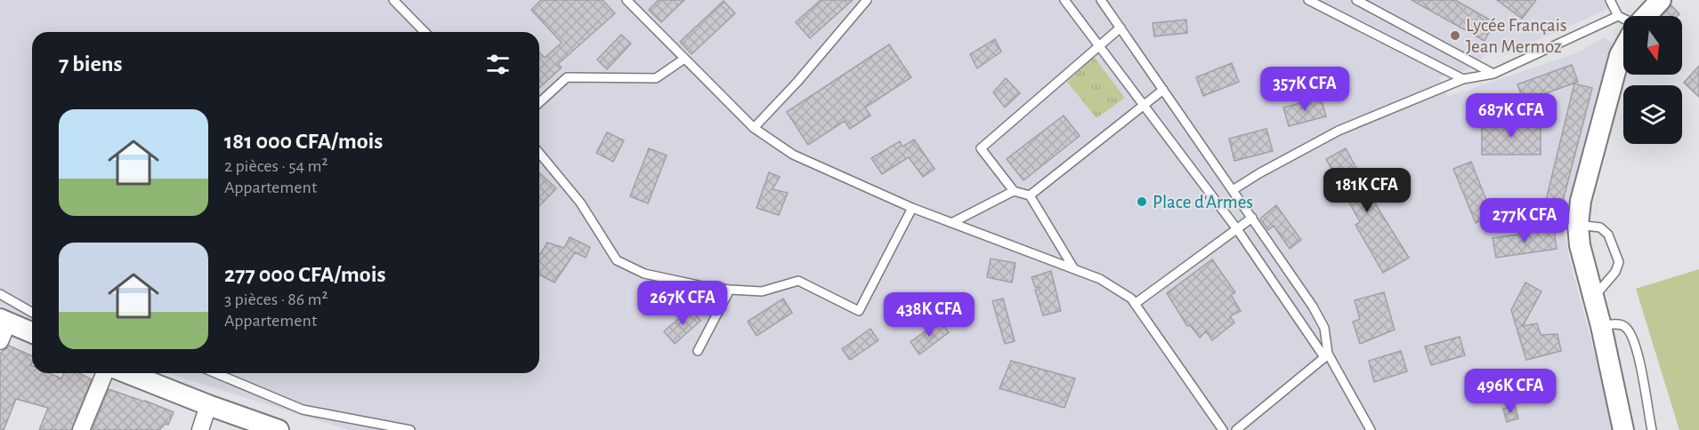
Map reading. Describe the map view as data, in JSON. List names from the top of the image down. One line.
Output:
{"places":["Lycée Français Jean Mermoz","Place d'Armes"],"north":"bottom","page":{"heading":"7 biens","price":["357K CFA","687K CFA","181K CFA","277K CFA","267K CFA","438K CFA","496K CFA"],"list":[{"name":"181 000 CFA/mois","note":"2 pièces · 54 m² · Appartement"},{"name":"277 000 CFA/mois","note":"3 pièces · 86 m² · Appartement"}]}}
